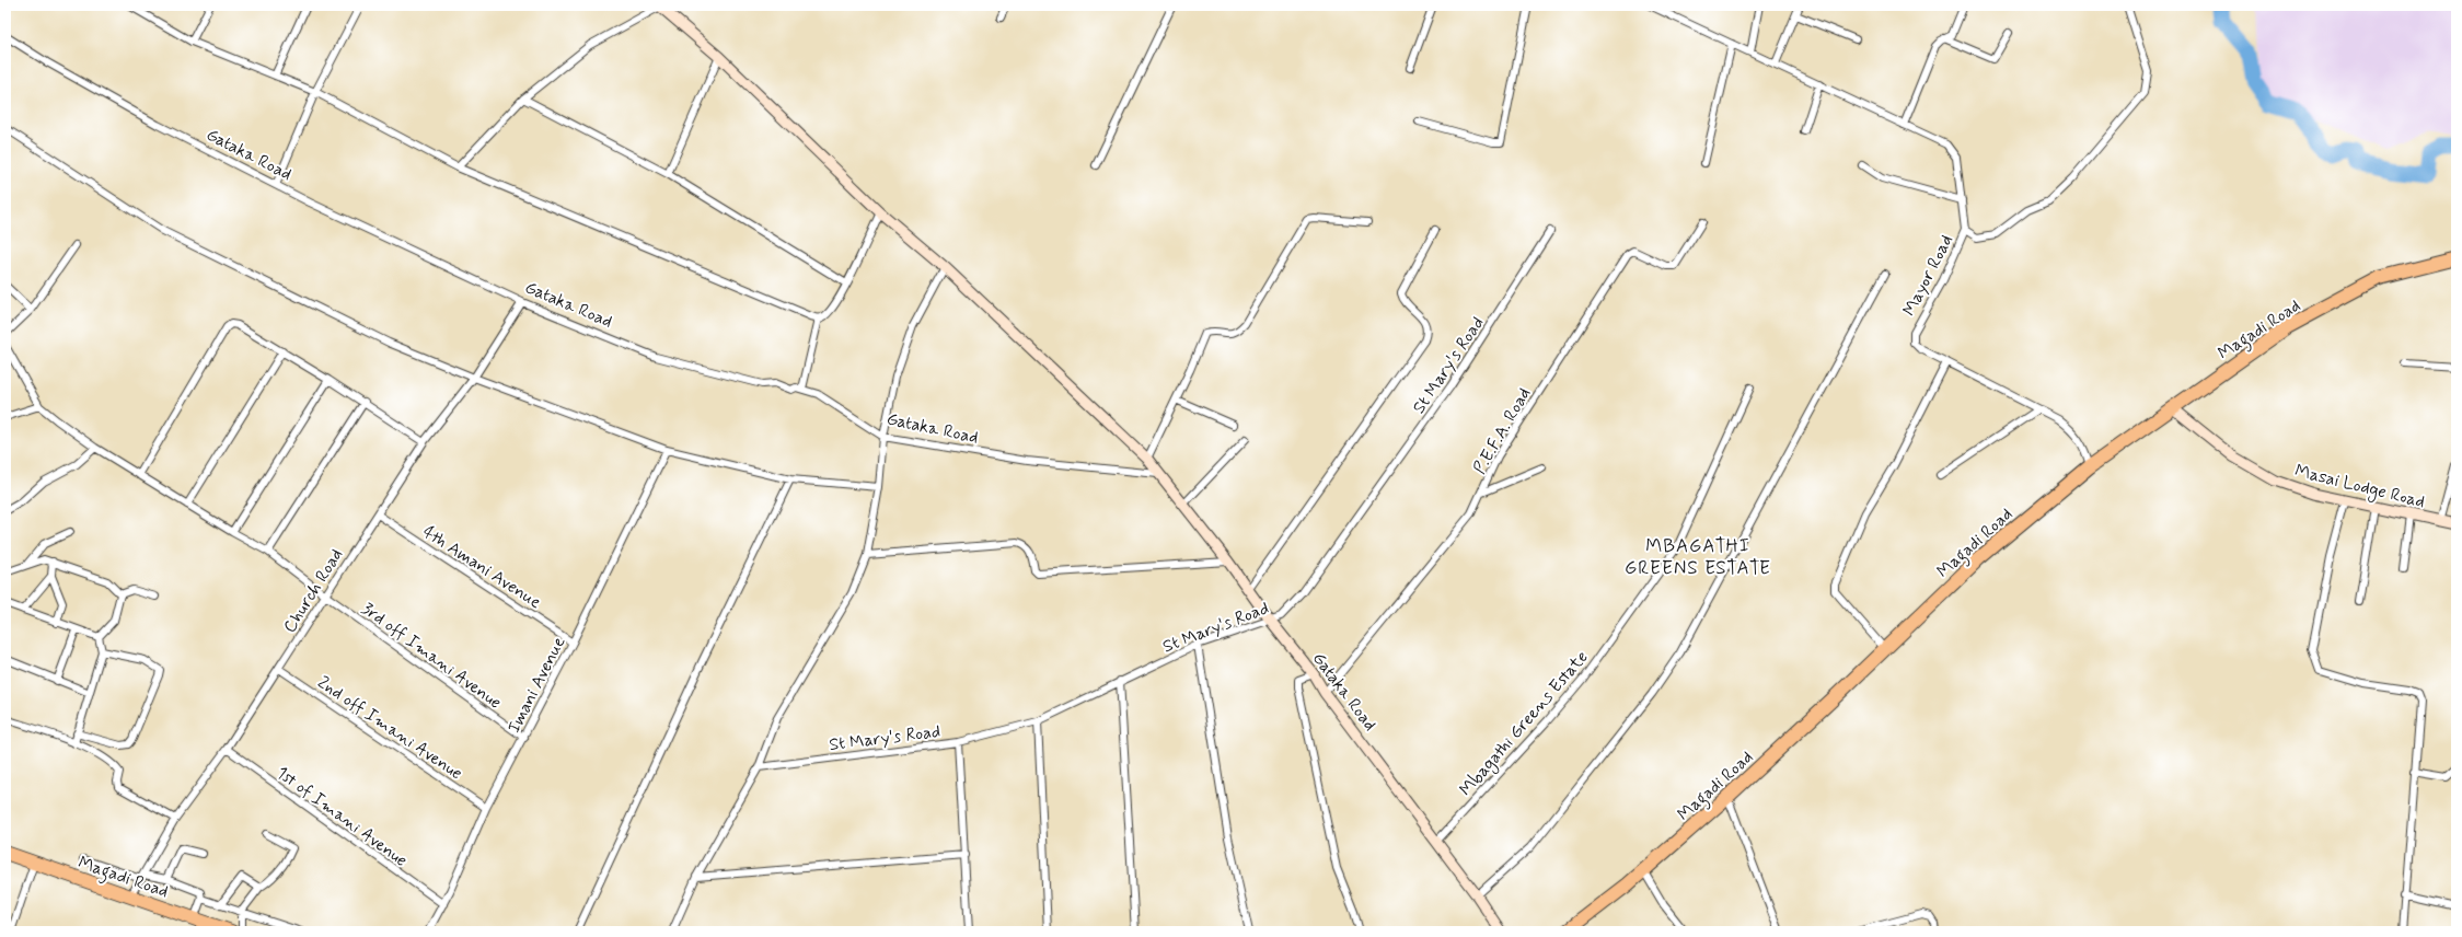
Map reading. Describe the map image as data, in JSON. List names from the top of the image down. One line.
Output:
{"streets":{"highway":["Magadi Road"],"street":["Gataka Road","Mayor Road","St Mary's Road","P.E.F.A. Road","Masai Lodge Road","4th Amani Avenue","Church Road","3rd off Imani Avenue","Imani Avenue","Mbagathi Greens Estate","2nd off Imani Avenue","1st of Imani Avenue"]},"crossings":[["Gataka Road","St Mary's Road"],["Gataka Road","P.E.F.A. Road"],["Gataka Road","Church Road"],["Gataka Road","Mbagathi Greens Estate"],["Mayor Road","Magadi Road"],["Magadi Road","Masai Lodge Road"],["Magadi Road","Church Road"],["4th Amani Avenue","Church Road"],["4th Amani Avenue","Imani Avenue"],["Church Road","3rd off Imani Avenue"],["Church Road","2nd off Imani Avenue"],["Church Road","1st of Imani Avenue"],["3rd off Imani Avenue","Imani Avenue"],["Imani Avenue","2nd off Imani Avenue"],["Imani Avenue","1st of Imani Avenue"]],"districts":["MBAGATHI GREENS ESTATE"]}
